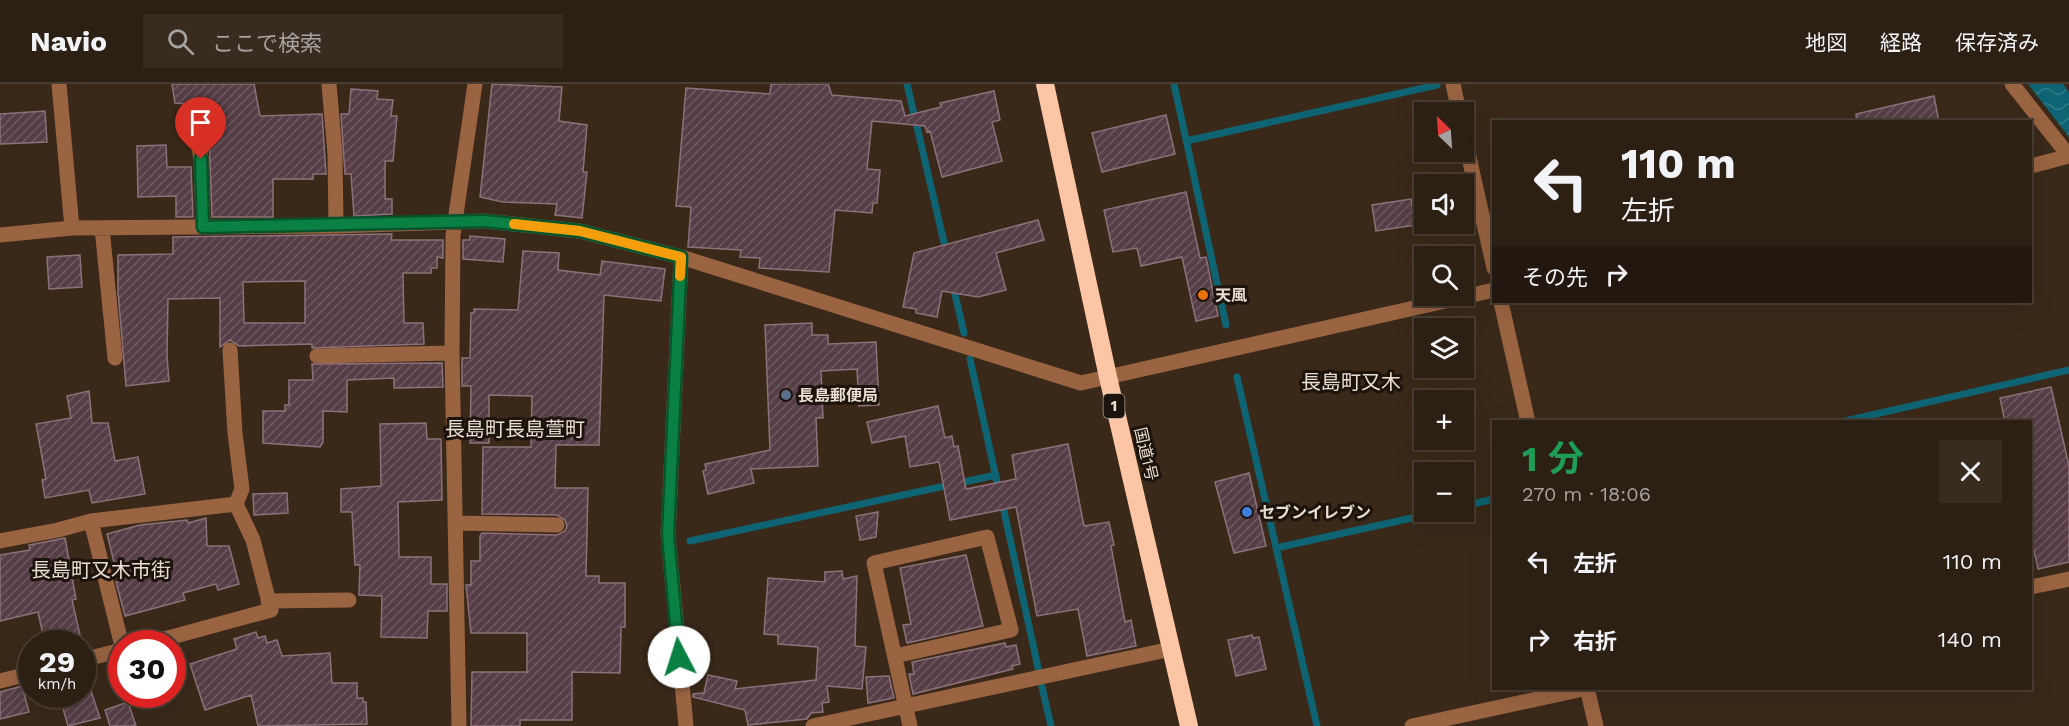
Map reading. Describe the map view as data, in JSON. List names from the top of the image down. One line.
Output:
{"streets":{"highway":["1","国道1号"]},"districts":["長島町又木","長島町長島萱町","長島町又木市街"],"places":["天風","長島郵便局","セブンイレブン"],"north":"top left","page":{"header":"Navio","search":"ここで検索","nav":["地図","経路","保存済み"],"map_buttons":["+","−"],"turn":["110 m","左折"],"then":"その先","heading":["1 分","270 m · 18:06"],"list":[{"name":"左折","value":"110 m"},{"name":"右折","value":"140 m"}],"speed":"29 km/h","limit":"30"}}
